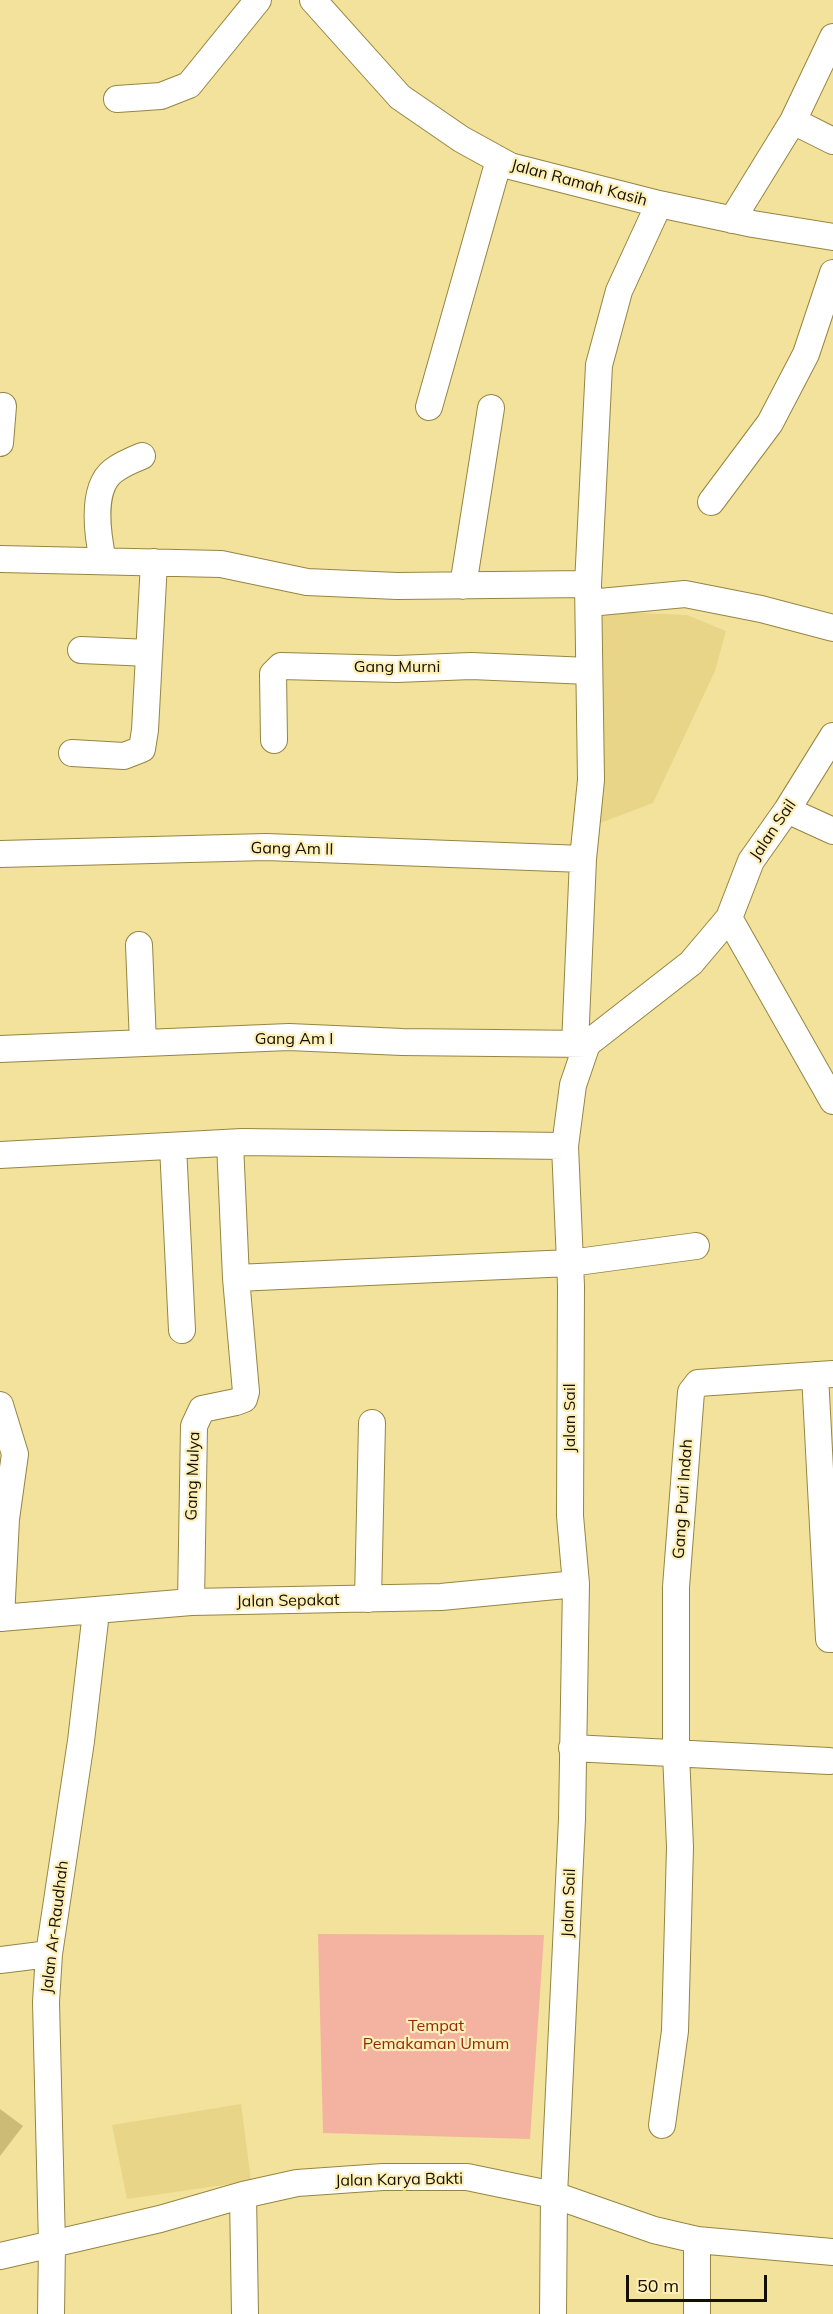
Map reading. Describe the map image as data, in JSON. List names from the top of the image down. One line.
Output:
{"streets":{"street":["Jalan Ramah Kasih","Gang Murni","Jalan Sail","Gang Am II","Gang Am I","Gang Mulya","Gang Puri Indah","Jalan Sepakat","Jalan Ar-Raudhah","Jalan Karya Bakti"]},"crossings":[["Jalan Sail","Gang Am I"],["Jalan Sail","Jalan Sepakat"],["Jalan Sail","Jalan Karya Bakti"],["Gang Mulya","Jalan Sepakat"],["Jalan Sepakat","Jalan Ar-Raudhah"],["Jalan Ar-Raudhah","Jalan Karya Bakti"]],"parks":["Tempat Pemakaman Umum"],"scale_bar":"50 m"}
